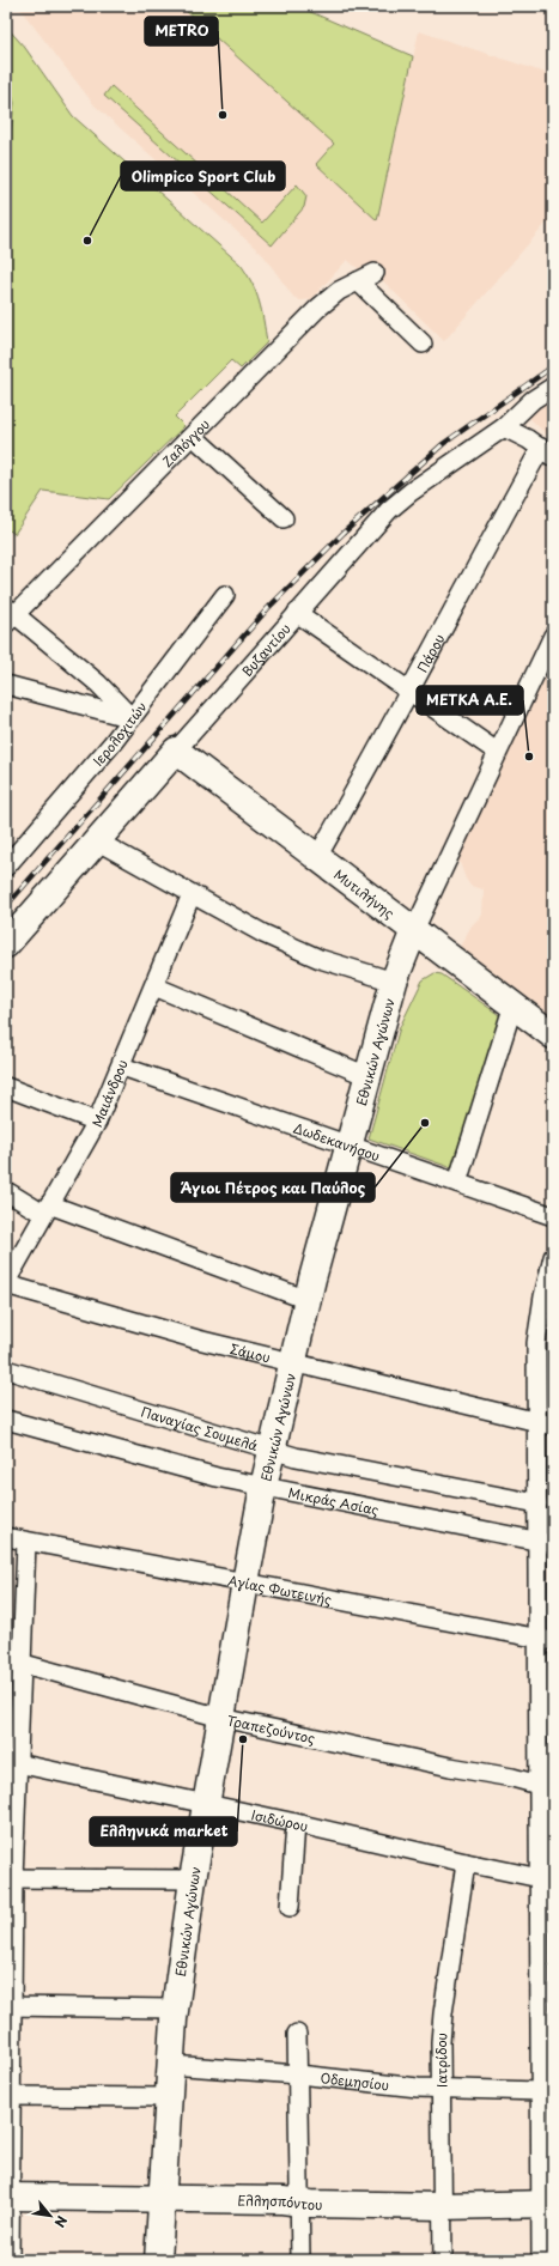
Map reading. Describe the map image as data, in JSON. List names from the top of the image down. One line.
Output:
{"streets":{"street":["Ζαλόγγου","Βυζαντίου","Πάρου","Ιερολοχιτών","Μυτιλήνης","Εθνικών Αγώνων","Μαιάνδρου","Δωδεκανήσου","Σάμου","Παναγίας Σουμελά","Μικράς Ασίας","Αγίας Φωτεινής","Τραπεζούντος","Ισιδώρου","Ιατρίδου","Οδεμησίου","Ελλησπόντου"]},"crossings":[["Βυζαντίου","Μυτιλήνης"],["Πάρου","Μυτιλήνης"],["Μυτιλήνης","Εθνικών Αγώνων"],["Εθνικών Αγώνων","Δωδεκανήσου"],["Εθνικών Αγώνων","Σάμου"],["Εθνικών Αγώνων","Παναγίας Σουμελά"],["Εθνικών Αγώνων","Μικράς Ασίας"],["Εθνικών Αγώνων","Αγίας Φωτεινής"],["Εθνικών Αγώνων","Τραπεζούντος"],["Εθνικών Αγώνων","Ισιδώρου"],["Εθνικών Αγώνων","Οδεμησίου"],["Εθνικών Αγώνων","Ελλησπόντου"],["Μαιάνδρου","Δωδεκανήσου"],["Μαιάνδρου","Σάμου"],["Ισιδώρου","Ιατρίδου"],["Ιατρίδου","Οδεμησίου"],["Ιατρίδου","Ελλησπόντου"]],"places":["METRO","Olimpico Sport Club","ΜΕΤΚΑ Α.Ε.","Άγιοι Πέτρος και Παύλος","Ελληνικά market"],"north":"bottom right"}
